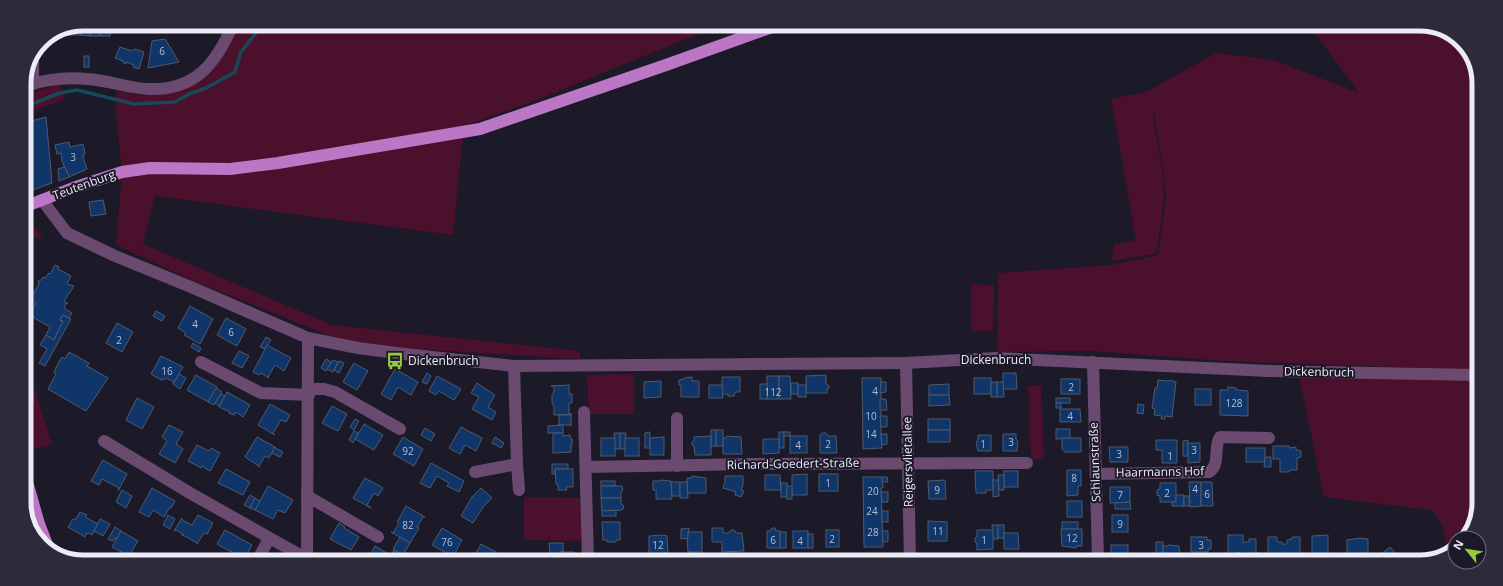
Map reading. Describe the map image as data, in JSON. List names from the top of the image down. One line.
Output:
{"streets":{"main road":["Teutenburg"],"street":["Dickenbruch","Reigersvlietallee","Schlaunstraße","Richard-Goedert-Straße","Haarmanns Hof"]},"crossings":[["Teutenburg","Dickenbruch"],["Dickenbruch","Reigersvlietallee"],["Dickenbruch","Schlaunstraße"],["Reigersvlietallee","Richard-Goedert-Straße"],["Schlaunstraße","Haarmanns Hof"]],"places":{"bus stop":["Dickenbruch"]},"house_numbers":["6","3","4","6","2","16","2","4","112","128","10","4","14","3","2","1","4","3","92","3","1","8","1","4","9","20","2","6","7","24","9","82","11","28","12","2","6","1","4","76","12","3"],"north":"top left"}
